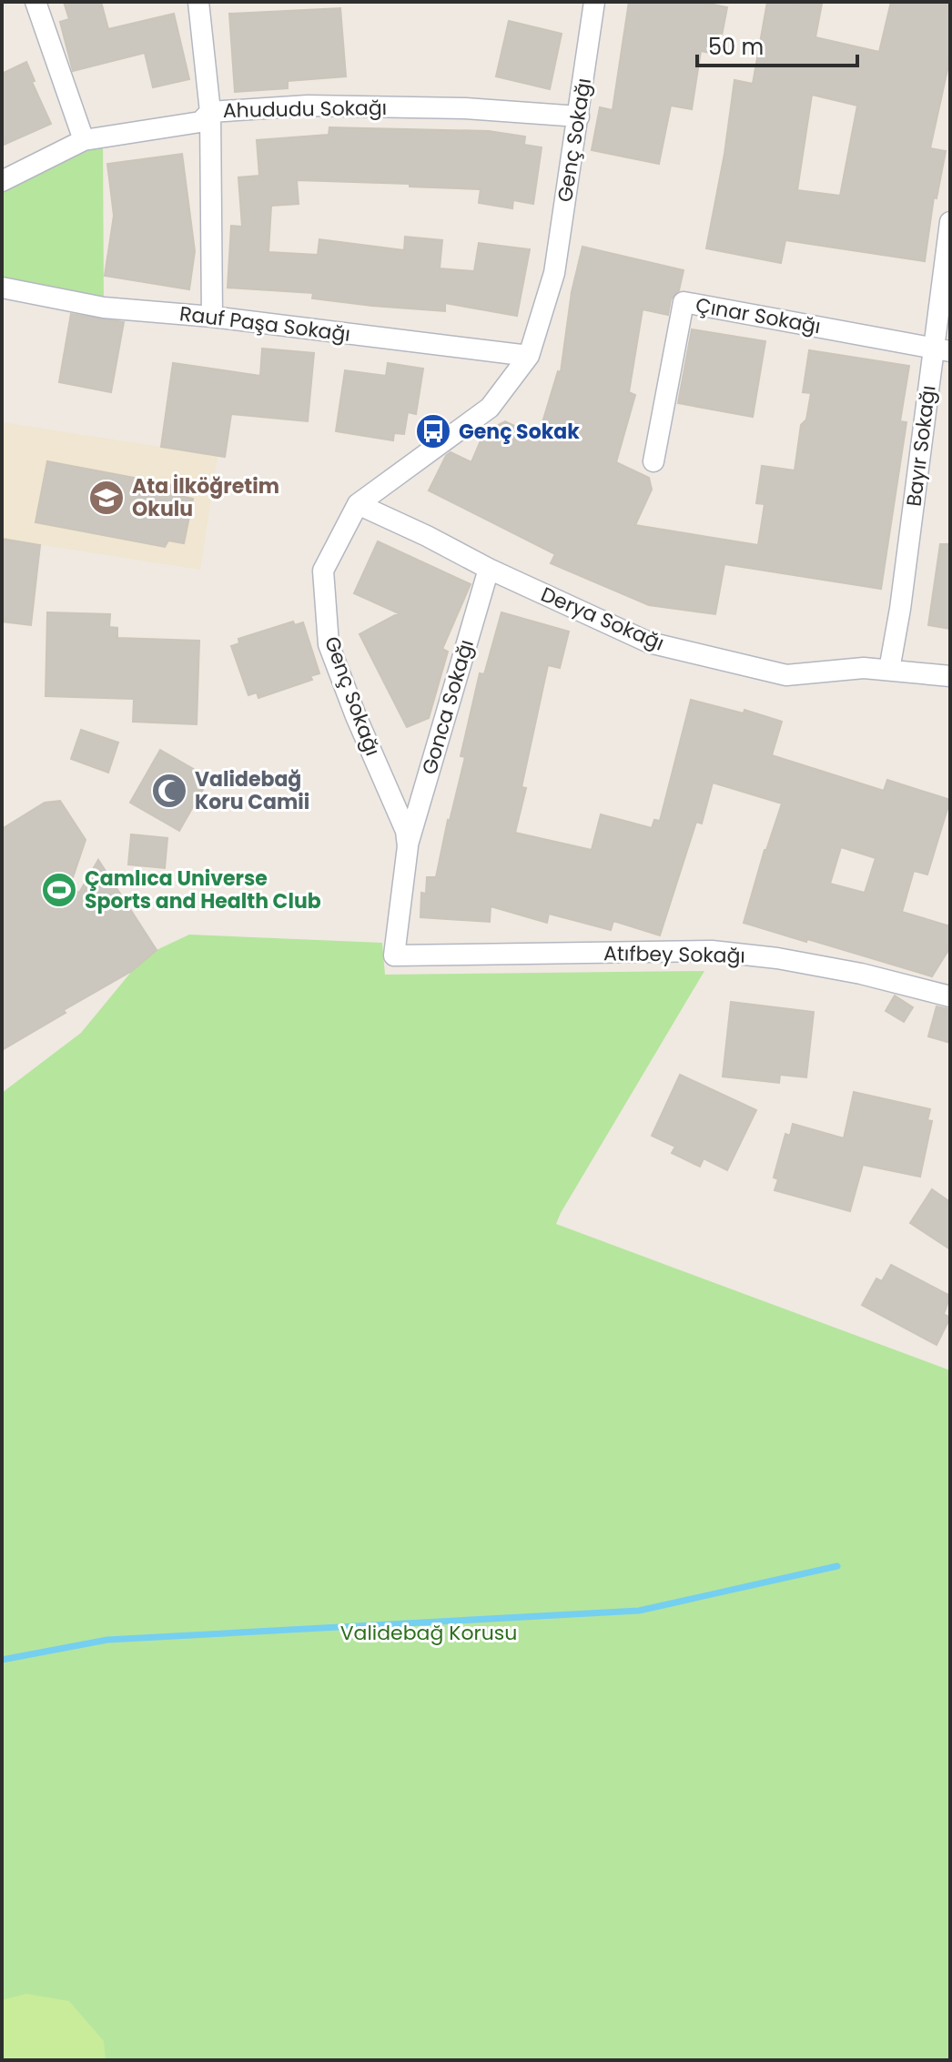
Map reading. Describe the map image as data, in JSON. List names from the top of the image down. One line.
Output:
{"streets":{"street":["Ahududu Sokağı","Genç Sokağı","Çınar Sokağı","Rauf Paşa Sokağı","Bayır Sokağı","Derya Sokağı","Gonca Sokağı","Atıfbey Sokağı"]},"crossings":[["Ahududu Sokağı","Genç Sokağı"],["Genç Sokağı","Rauf Paşa Sokağı"],["Genç Sokağı","Derya Sokağı"],["Genç Sokağı","Gonca Sokağı"],["Genç Sokağı","Atıfbey Sokağı"],["Çınar Sokağı","Bayır Sokağı"],["Bayır Sokağı","Derya Sokağı"],["Derya Sokağı","Gonca Sokağı"]],"parks":["Validebağ Korusu"],"places":{"bus stop":["Genç Sokak"],"school or university":["Ata İlköğretim Okulu"],"mosque":["Validebağ Koru Camii"],"sports":["Çamlıca Universe Sports and Health Club"]},"scale_bar":"50 m"}
